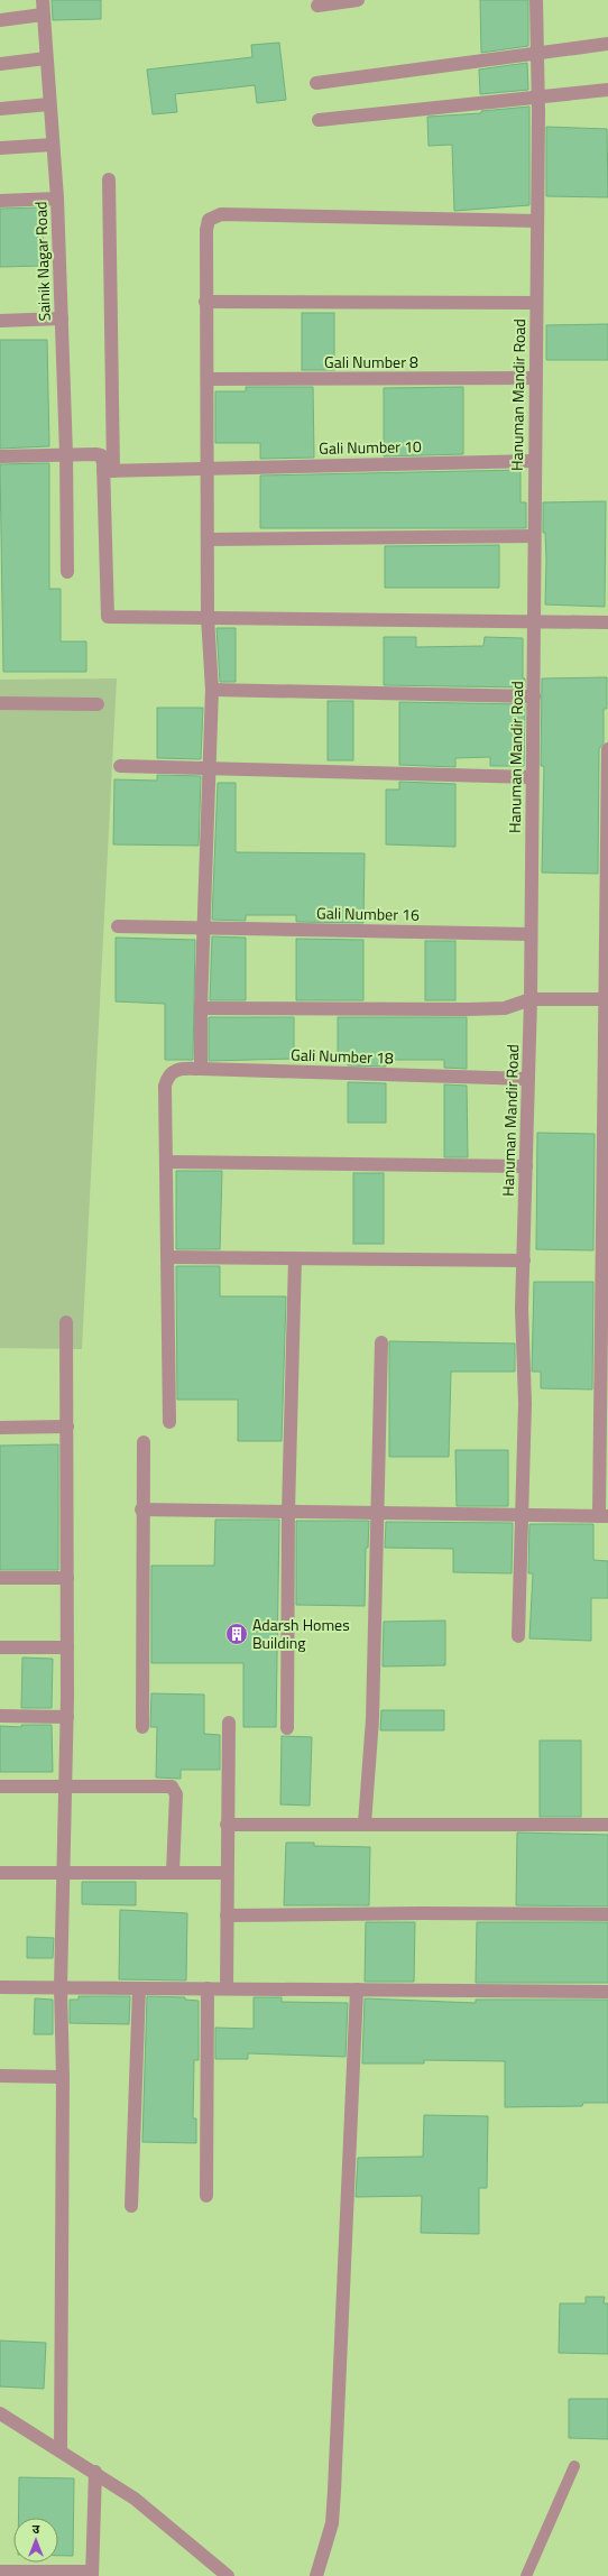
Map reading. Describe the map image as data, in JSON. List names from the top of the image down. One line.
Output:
{"streets":{"street":["Sainik Nagar Road","Gali Number 8","Hanuman Mandir Road","Gali Number 10","Gali Number 16","Gali Number 18"]},"crossings":[["Gali Number 8","Hanuman Mandir Road"],["Hanuman Mandir Road","Gali Number 10"],["Hanuman Mandir Road","Gali Number 16"],["Hanuman Mandir Road","Gali Number 18"]],"places":{"building":["Adarsh Homes Building"]},"north":"top"}
